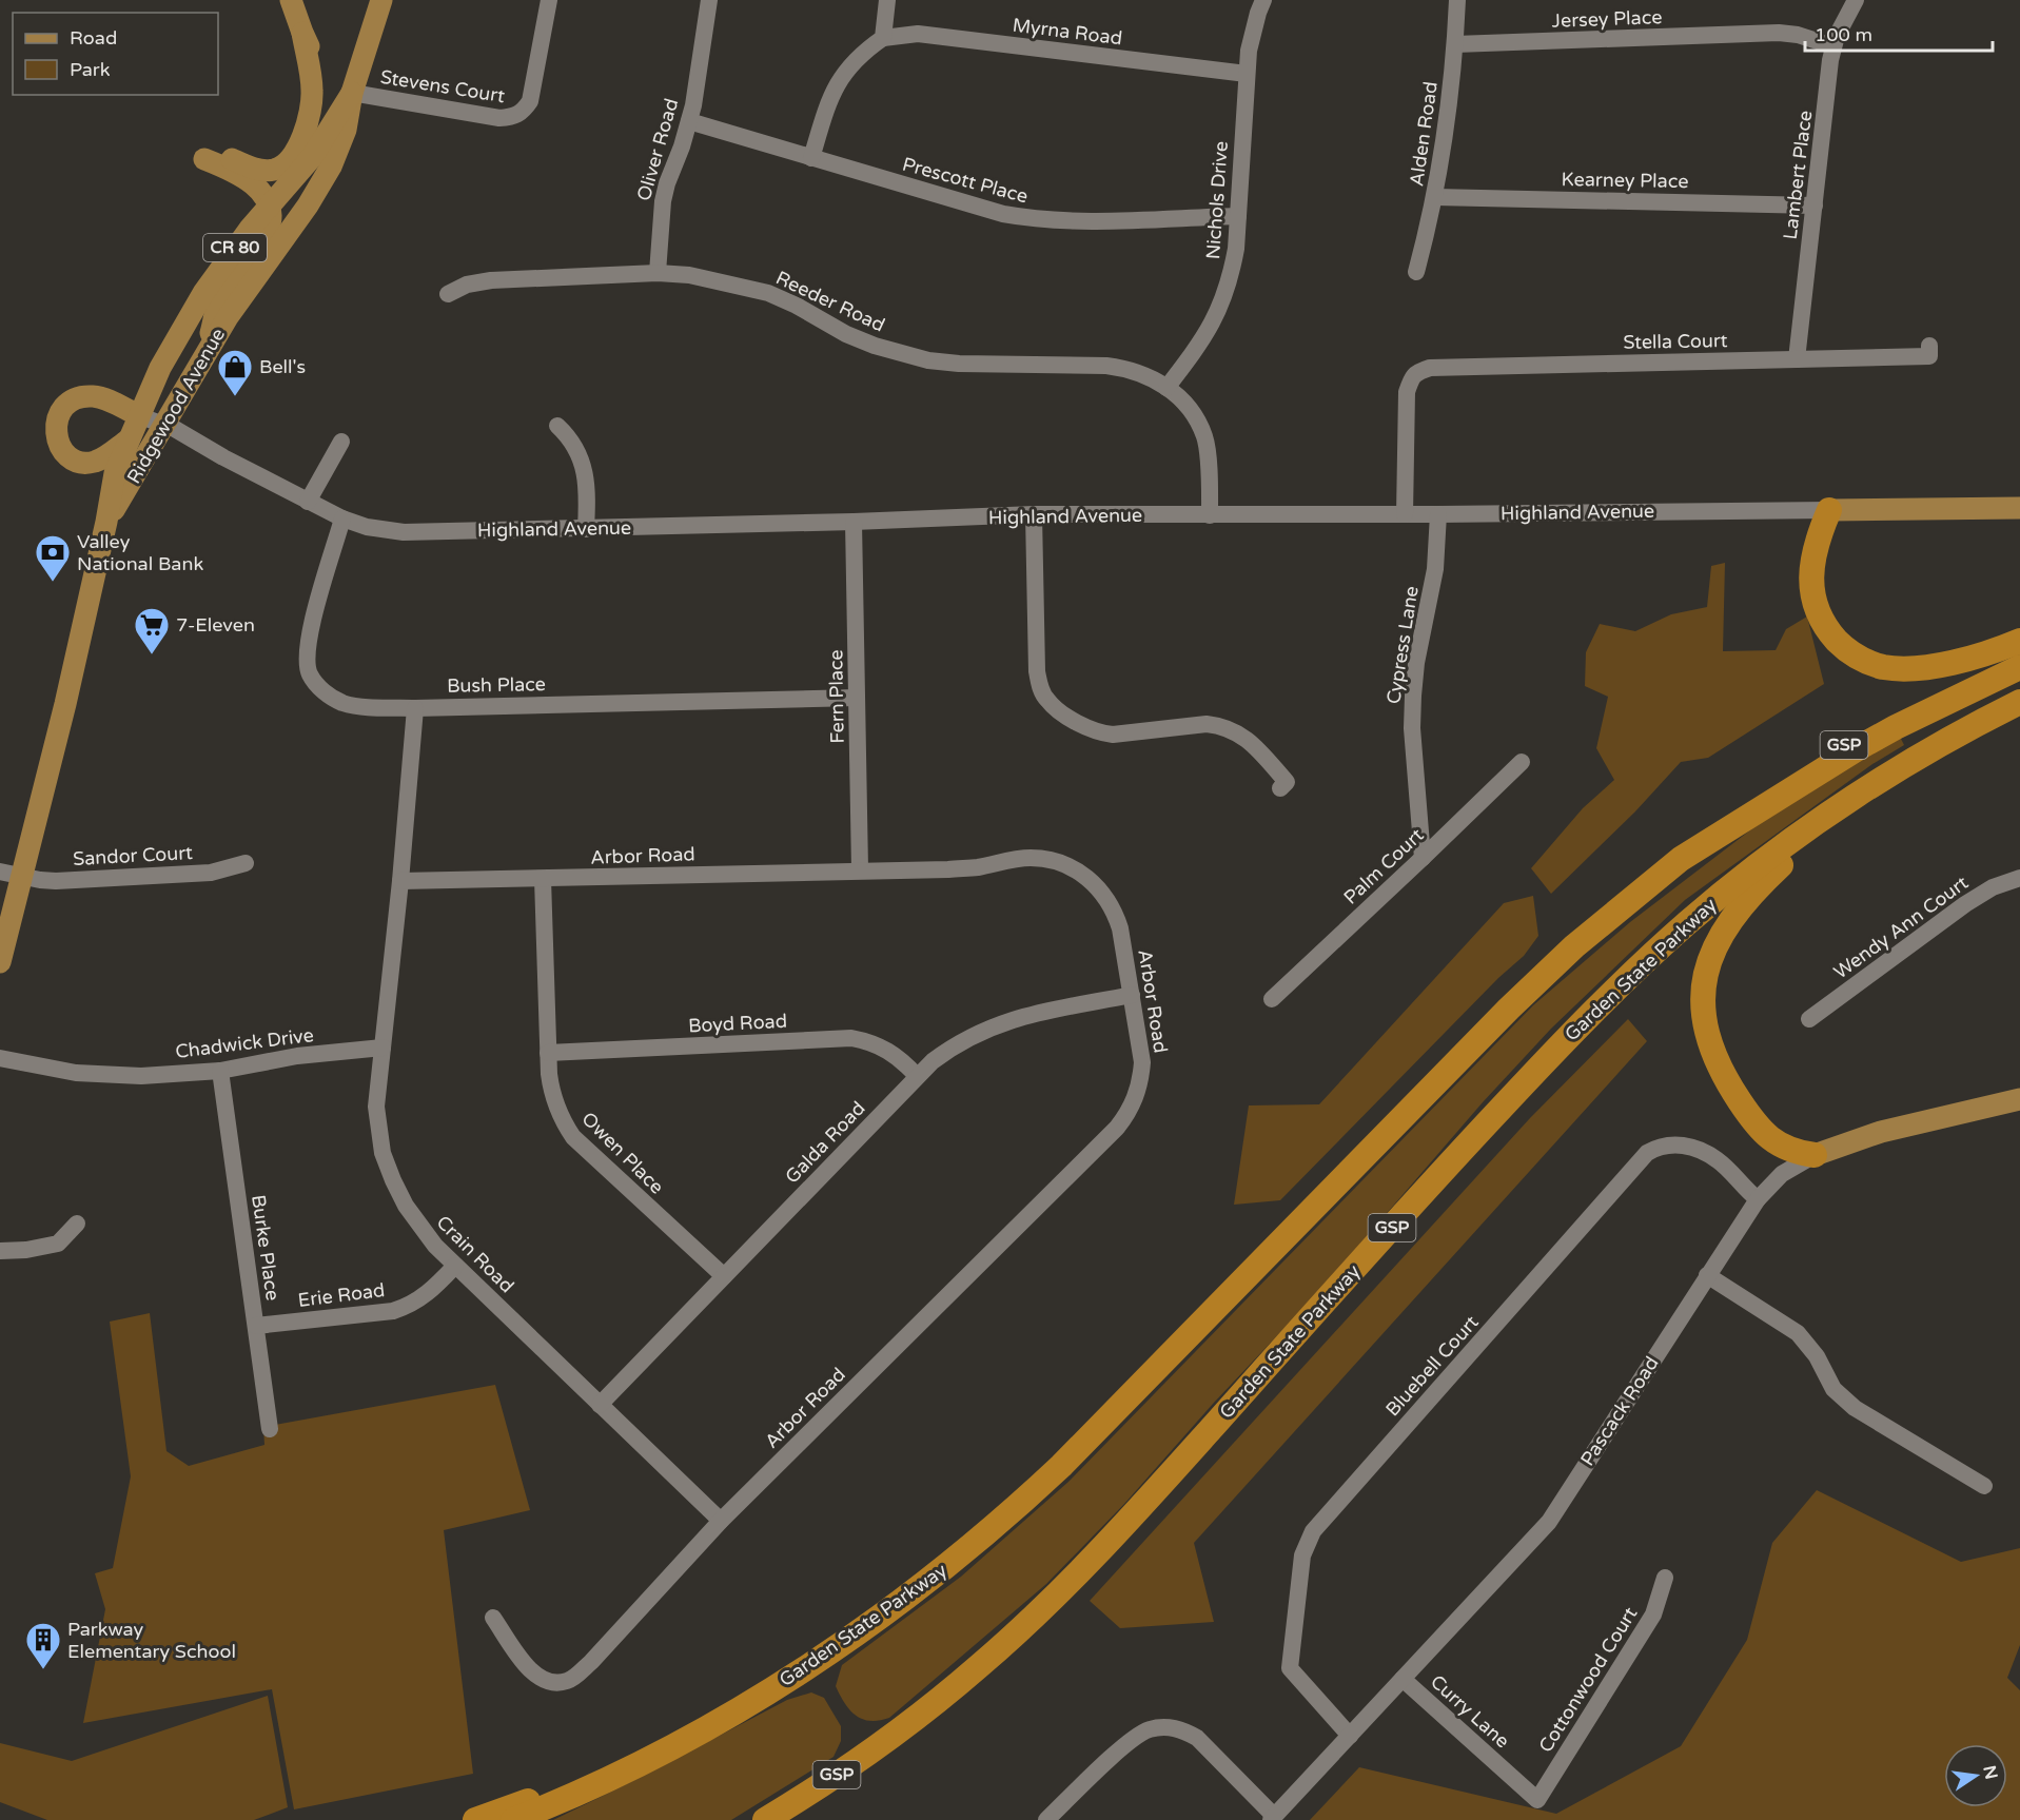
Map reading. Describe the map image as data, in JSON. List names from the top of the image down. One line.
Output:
{"streets":{"highway":["GSP","Garden State Parkway"],"main road":["CR 80","Ridgewood Avenue","Highland Avenue","Pascack Road"],"street":["Jersey Place","Myrna Road","Stevens Court","Alden Road","Oliver Road","Lambert Place","Prescott Place","Kearney Place","Nichols Drive","Reeder Road","Stella Court","Cypress Lane","Bush Place","Fern Place","Sandor Court","Arbor Road","Palm Court","Wendy Ann Court","Boyd Road","Chadwick Drive","Galda Road","Owen Place","Burke Place","Crain Road","Erie Road","Bluebell Court","Cottonwood Court","Curry Lane"]},"crossings":[["Jersey Place","Alden Road"],["Jersey Place","Lambert Place"],["Myrna Road","Nichols Drive"],["Stevens Court","Ridgewood Avenue"],["Alden Road","Kearney Place"],["Oliver Road","Prescott Place"],["Oliver Road","Reeder Road"],["Lambert Place","Kearney Place"],["Lambert Place","Stella Court"],["Prescott Place","Nichols Drive"],["Nichols Drive","Reeder Road"],["Reeder Road","Highland Avenue"],["Stella Court","Highland Avenue"],["Ridgewood Avenue","Highland Avenue"],["Ridgewood Avenue","Sandor Court"],["Highland Avenue","Cypress Lane"],["Highland Avenue","Bush Place"],["Highland Avenue","Fern Place"],["Cypress Lane","Palm Court"],["Bush Place","Fern Place"],["Bush Place","Crain Road"],["Fern Place","Arbor Road"],["Arbor Road","Galda Road"],["Arbor Road","Owen Place"],["Arbor Road","Crain Road"],["Boyd Road","Galda Road"],["Boyd Road","Owen Place"],["Chadwick Drive","Burke Place"],["Chadwick Drive","Crain Road"],["Galda Road","Owen Place"],["Galda Road","Crain Road"],["Burke Place","Erie Road"],["Crain Road","Erie Road"],["Bluebell Court","Pascack Road"],["Pascack Road","Curry Lane"],["Cottonwood Court","Curry Lane"]],"places":{"shop":["Bell's"],"bank":["Valley National Bank"],"supermarket":["7-Eleven"],"building":["Parkway Elementary School"]},"legend":["Road","Park"],"scale_bar":"100 m","north":"right"}
